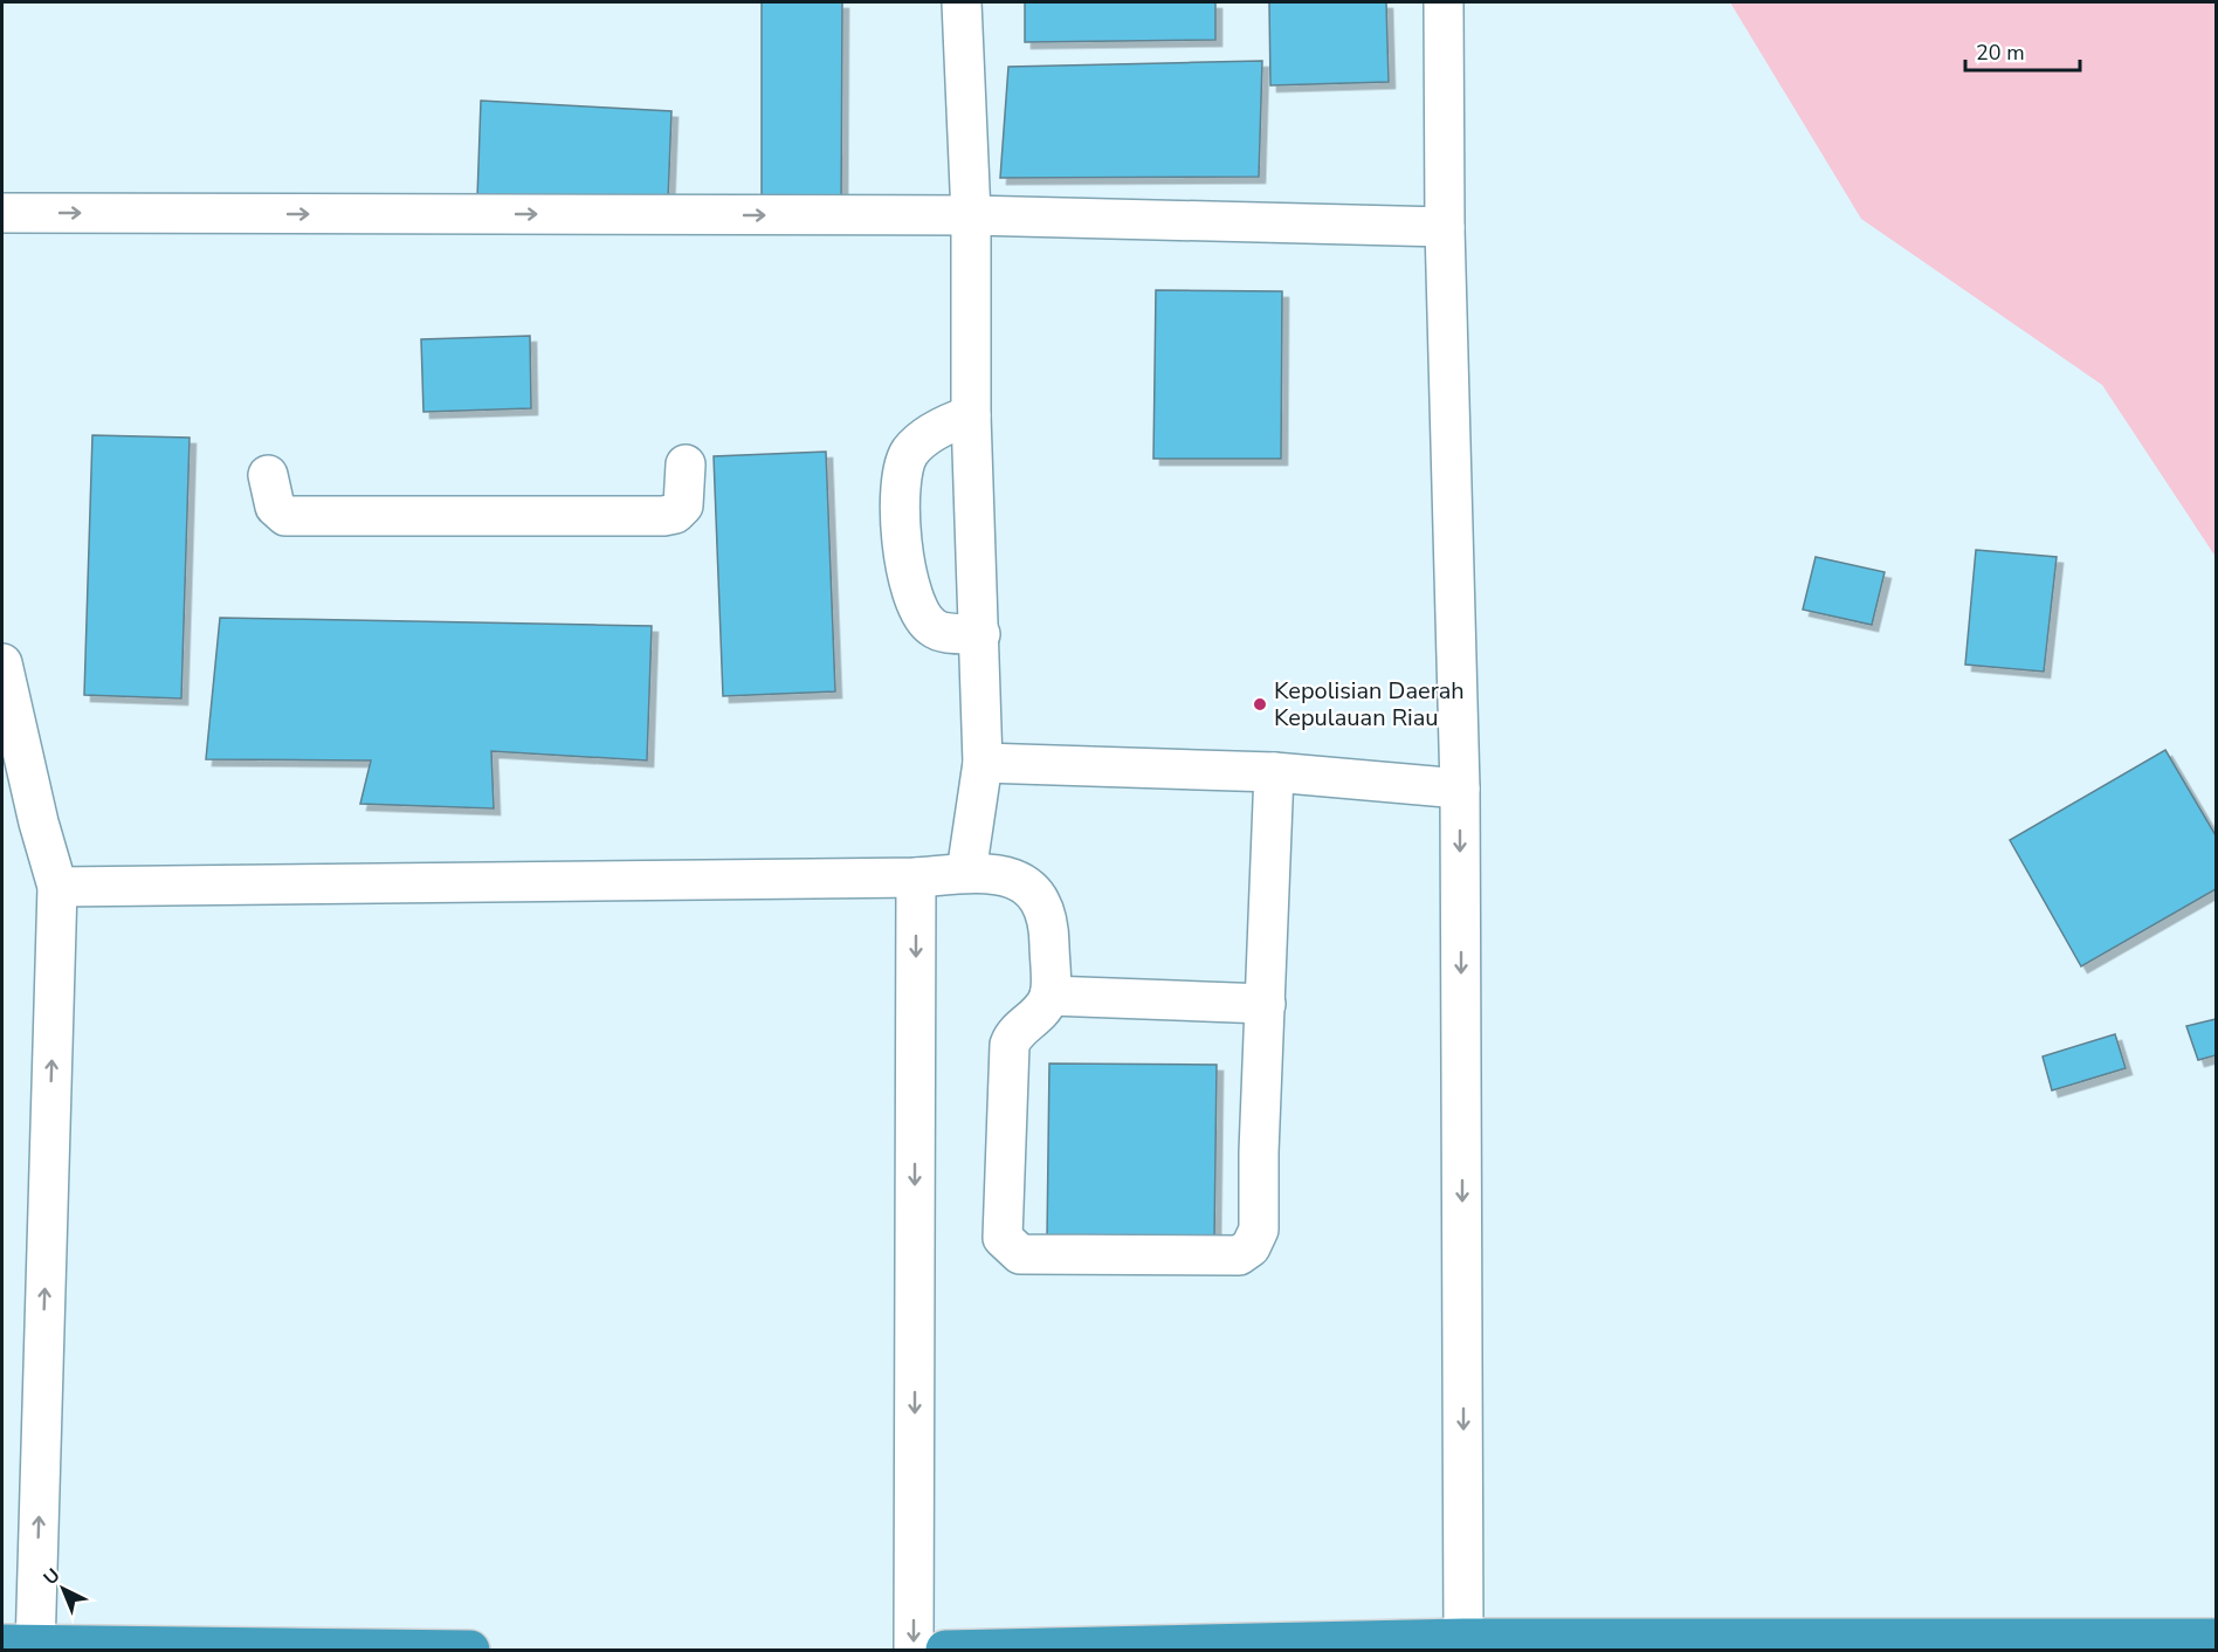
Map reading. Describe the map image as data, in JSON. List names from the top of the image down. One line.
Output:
{"places":["Kepolisian Daerah Kepulauan Riau"],"scale_bar":"20 m","north":"top left"}
